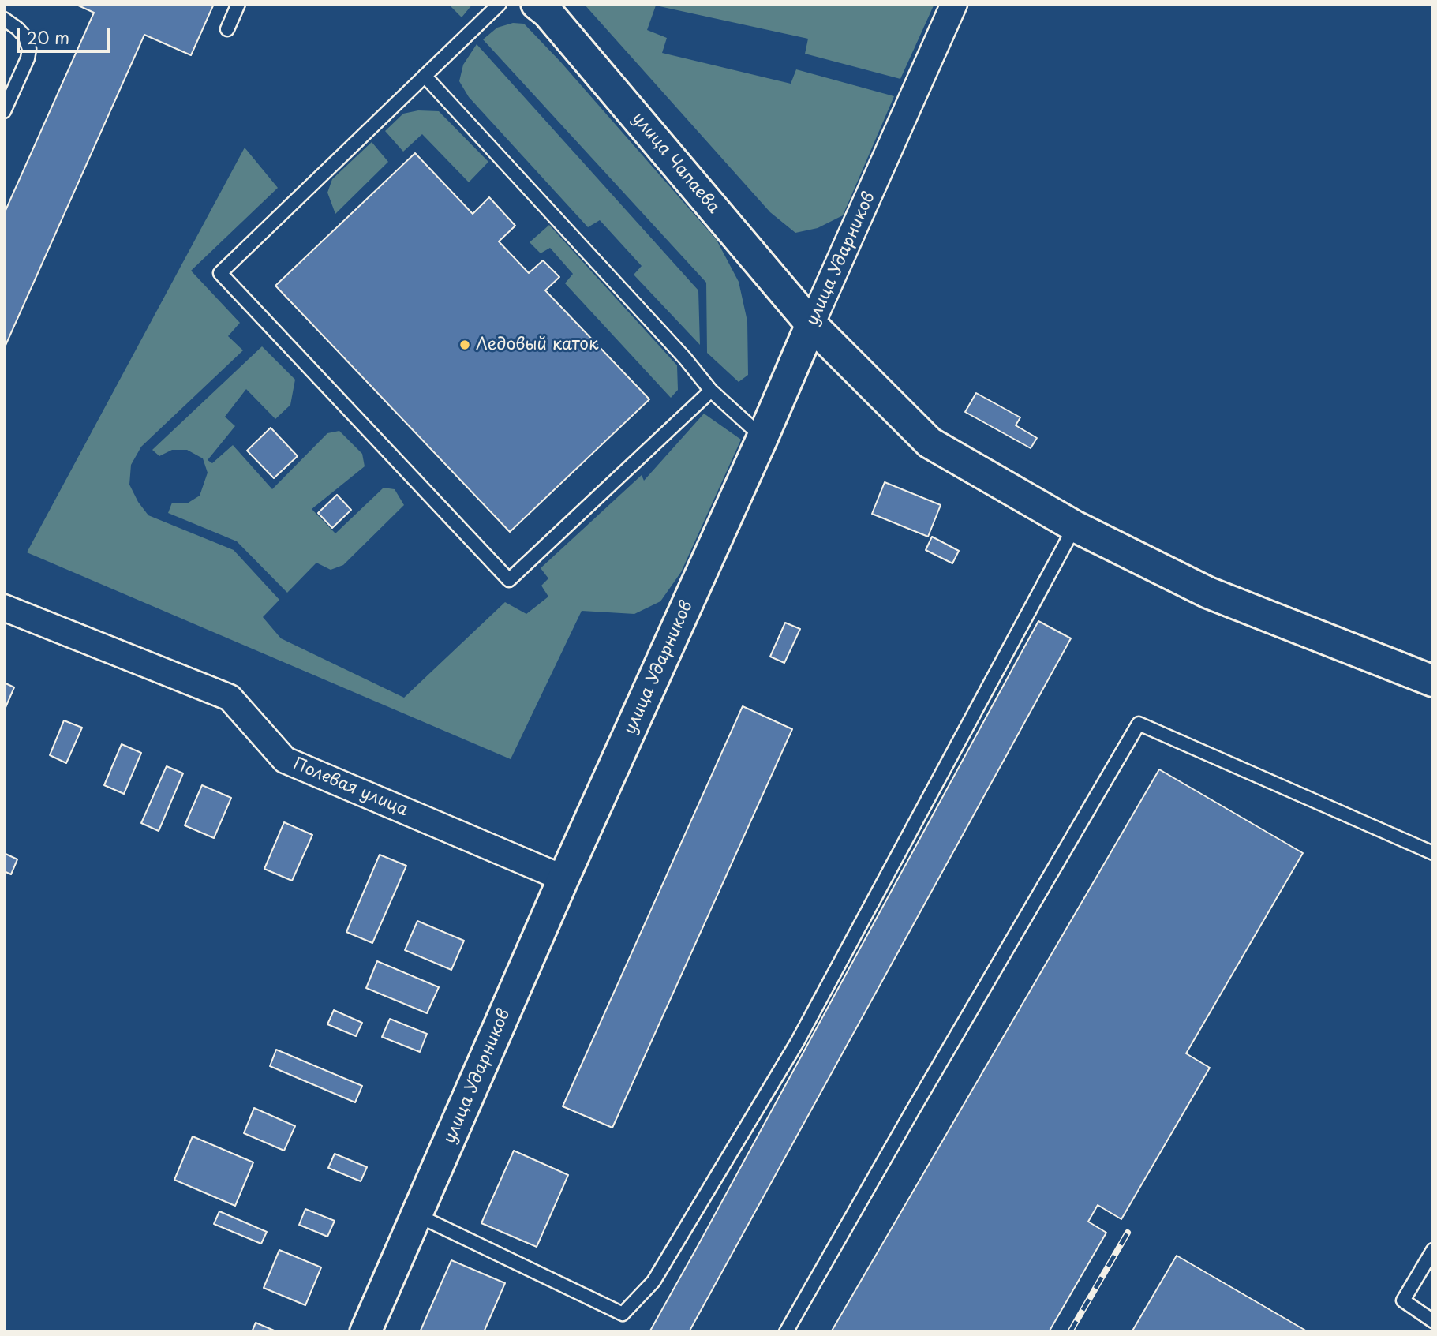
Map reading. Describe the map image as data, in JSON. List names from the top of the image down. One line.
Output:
{"streets":{"main road":["улица Чапаева","улица Ударников"],"street":["Полевая улица"]},"crossings":[["улица Чапаева","улица Ударников"],["улица Ударников","Полевая улица"]],"places":["Ледовый каток"],"scale_bar":"20 m"}
